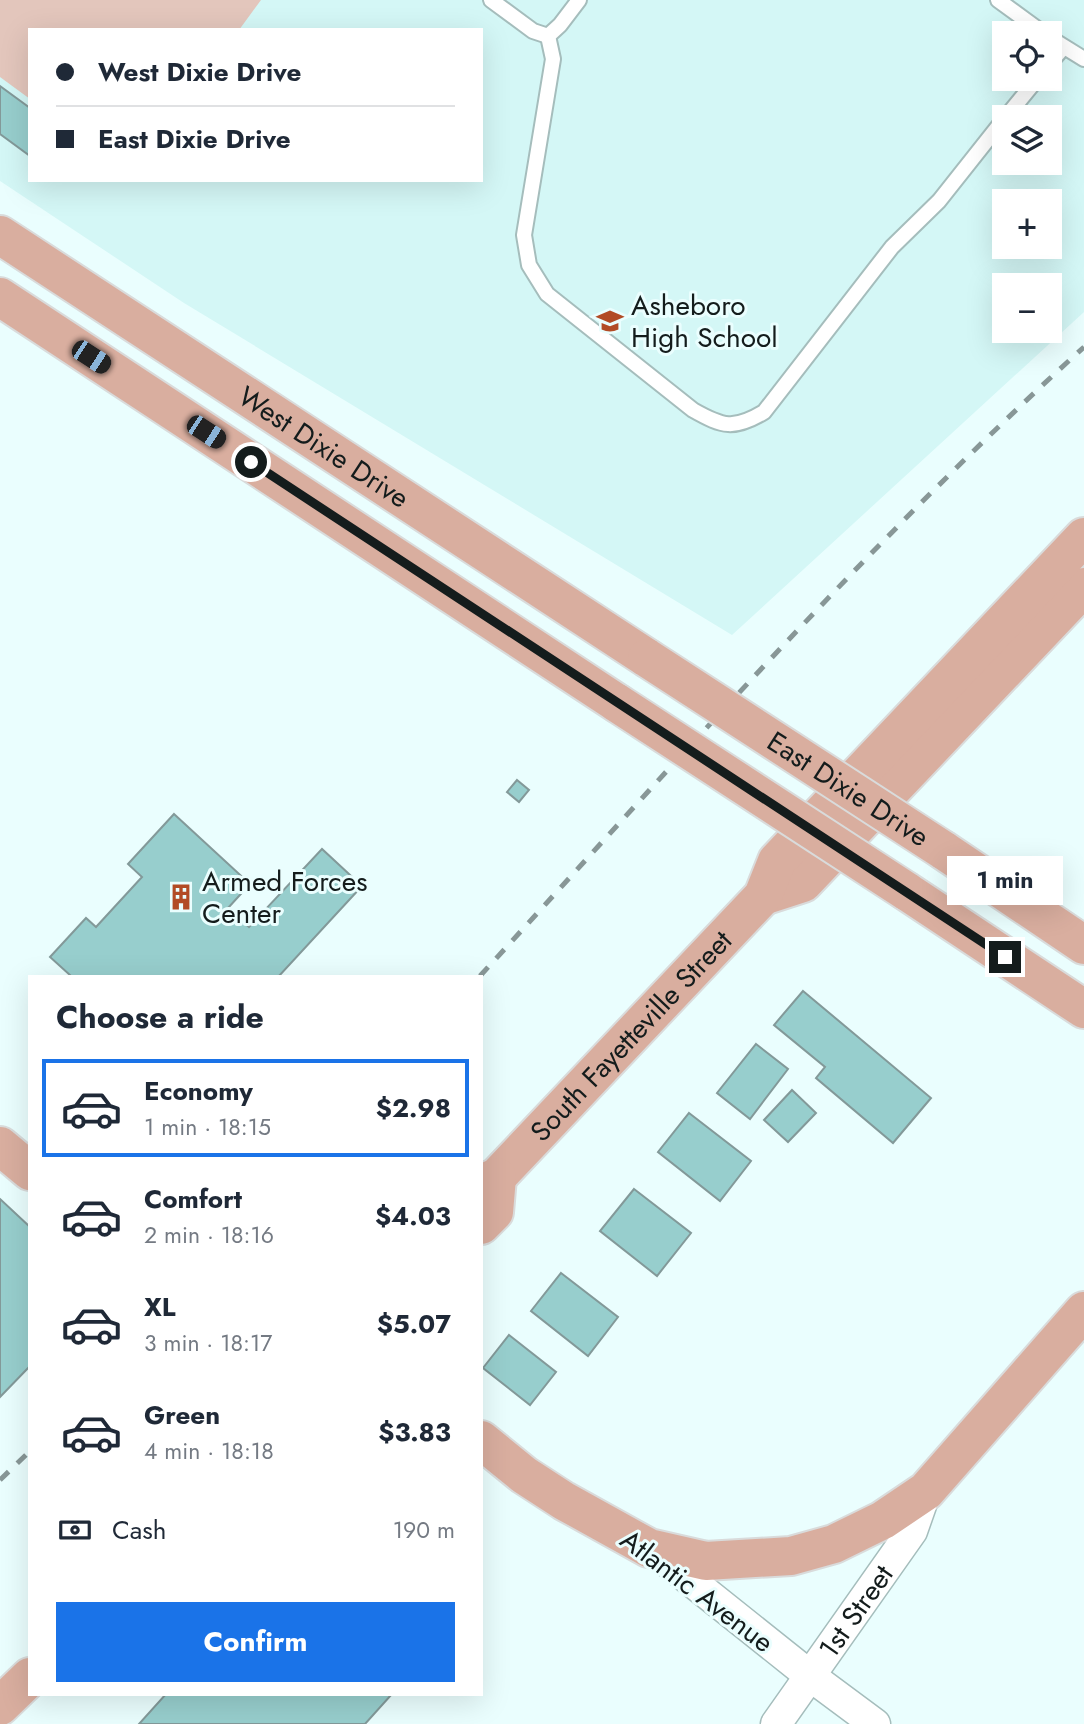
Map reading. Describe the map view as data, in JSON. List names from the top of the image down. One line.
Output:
{"streets":{"main road":["West Dixie Drive","East Dixie Drive","South Fayetteville Street","Atlantic Avenue"],"street":["1st Street"]},"crossings":[["West Dixie Drive","East Dixie Drive"],["Atlantic Avenue","1st Street"]],"places":{"school or university":["Asheboro High School"],"building":["Armed Forces Center"]},"page":{"map_buttons":["+","−"],"banner":["West Dixie Drive","East Dixie Drive"],"bubble":"1 min","heading":"Choose a ride","list":[{"name":"Economy","note":"1 min · 18:15","value":"$2.98"},{"name":"Comfort","note":"2 min · 18:16","value":"$4.03"},{"name":"XL","note":"3 min · 18:17","value":"$5.07"},{"name":"Green","note":"4 min · 18:18","value":"$3.83"}],"pay":["Cash","190 m"],"buttons":"Confirm"}}
